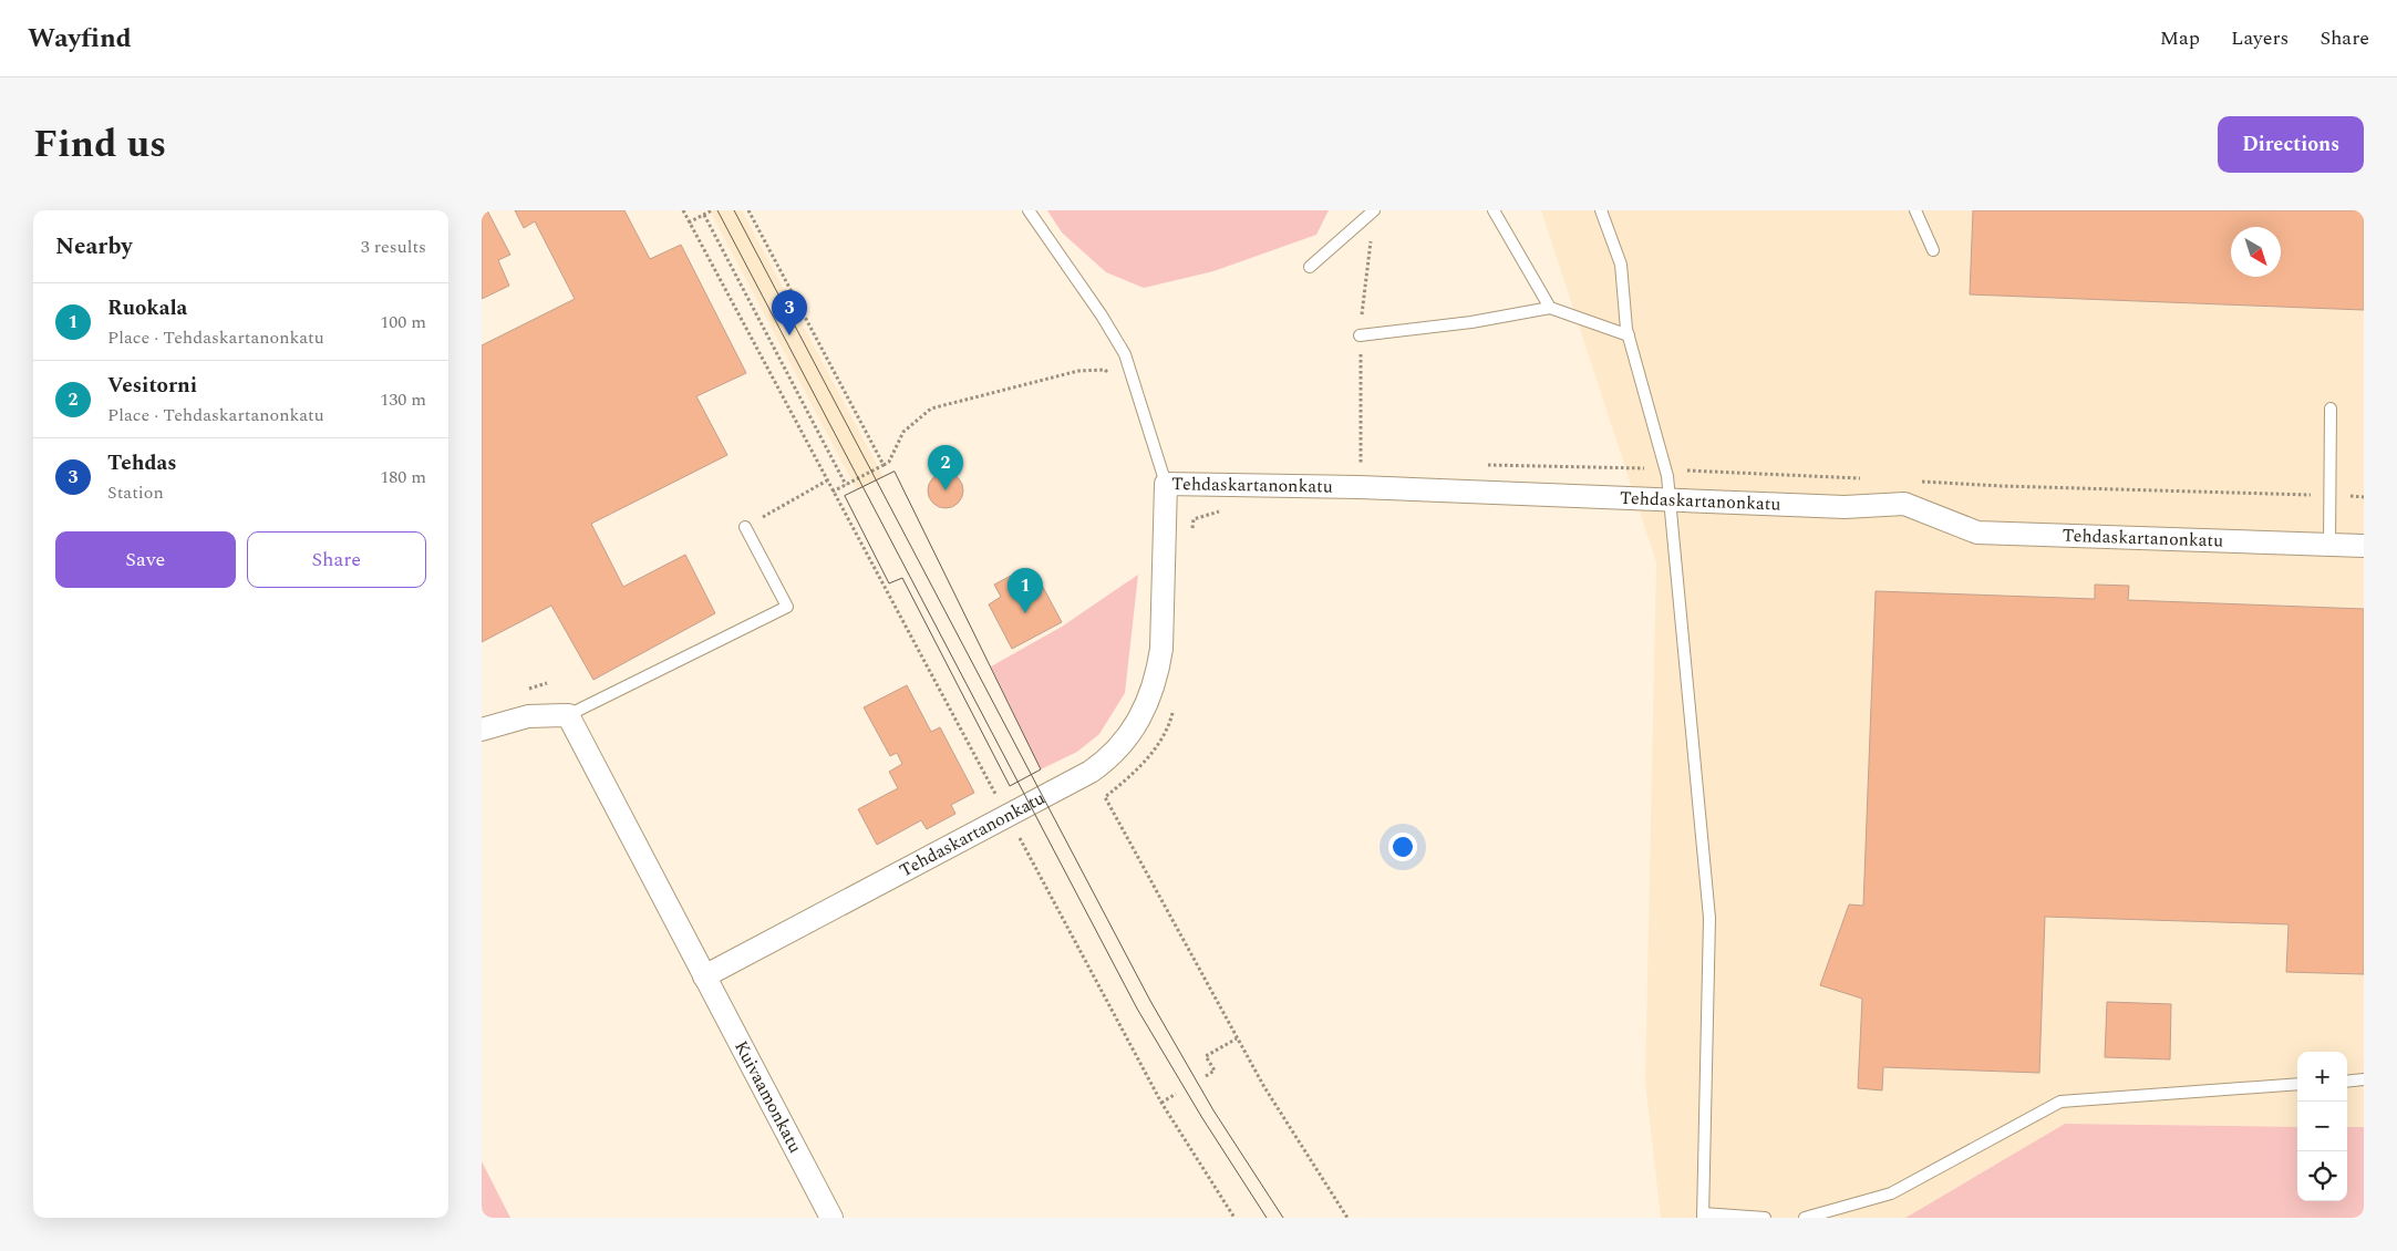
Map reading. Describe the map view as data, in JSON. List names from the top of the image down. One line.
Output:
{"streets":{"street":["Tehdaskartanonkatu","Kuivaamonkatu"]},"crossings":[["Tehdaskartanonkatu","Kuivaamonkatu"]],"north":"bottom right","page":{"header":"Wayfind","nav":["Map","Layers","Share"],"title":"Find us","buttons":["Directions",["Save","Share"]],"heading":["Nearby","3 results"],"list":[{"mark":"1","name":"Ruokala","note":"Place · Tehdaskartanonkatu","value":"100 m"},{"mark":"2","name":"Vesitorni","note":"Place · Tehdaskartanonkatu","value":"130 m"},{"mark":"3","name":"Tehdas","note":"Station","value":"180 m"}],"pins":["3","2","1"],"map_buttons":["+","−"]}}
